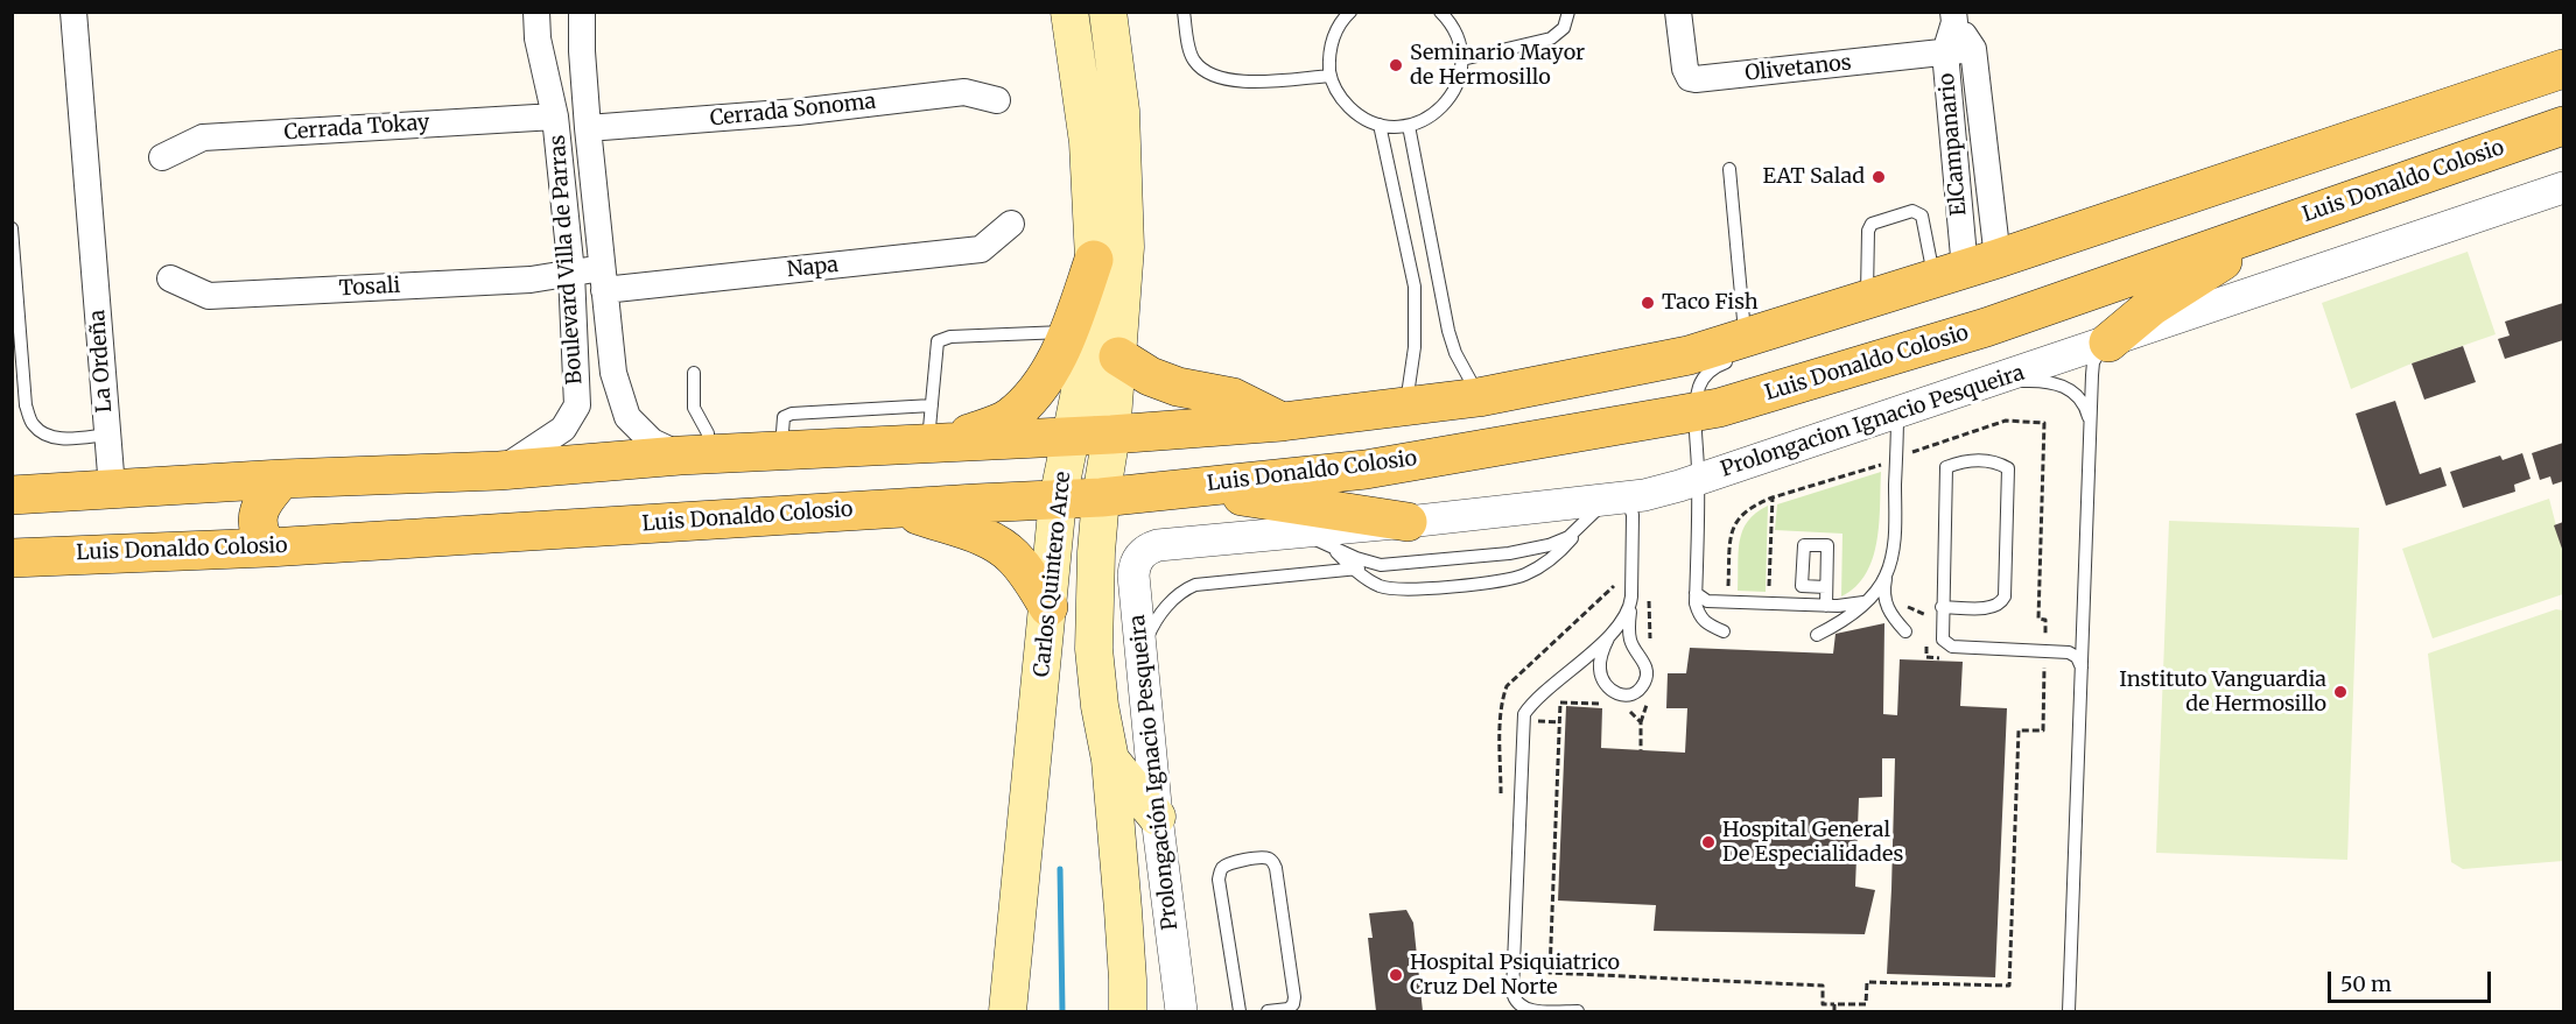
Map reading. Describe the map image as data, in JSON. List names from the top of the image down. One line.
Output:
{"streets":{"main road":["Luis Donaldo Colosio","Carlos Quintero Arce"],"street":["Olivetanos","Cerrada Sonoma","Cerrada Tokay","ElCampanario","Boulevard Villa de Parras","Napa","Tosali","La Ordeña","Prolongacion Ignacio Pesqueira","Prolongación Ignacio Pesqueira"]},"crossings":[["Olivetanos","ElCampanario"],["Cerrada Sonoma","Boulevard Villa de Parras"],["Cerrada Tokay","Boulevard Villa de Parras"],["Luis Donaldo Colosio","Carlos Quintero Arce"],["Boulevard Villa de Parras","Napa"],["Boulevard Villa de Parras","Tosali"],["Napa","Tosali"],["Prolongacion Ignacio Pesqueira","Prolongación Ignacio Pesqueira"]],"places":["Seminario Mayor de Hermosillo","EAT Salad","Taco Fish","Instituto Vanguardia de Hermosillo","Hospital General De Especialidades","Hospital Psiquiatrico Cruz Del Norte"],"scale_bar":"50 m"}
